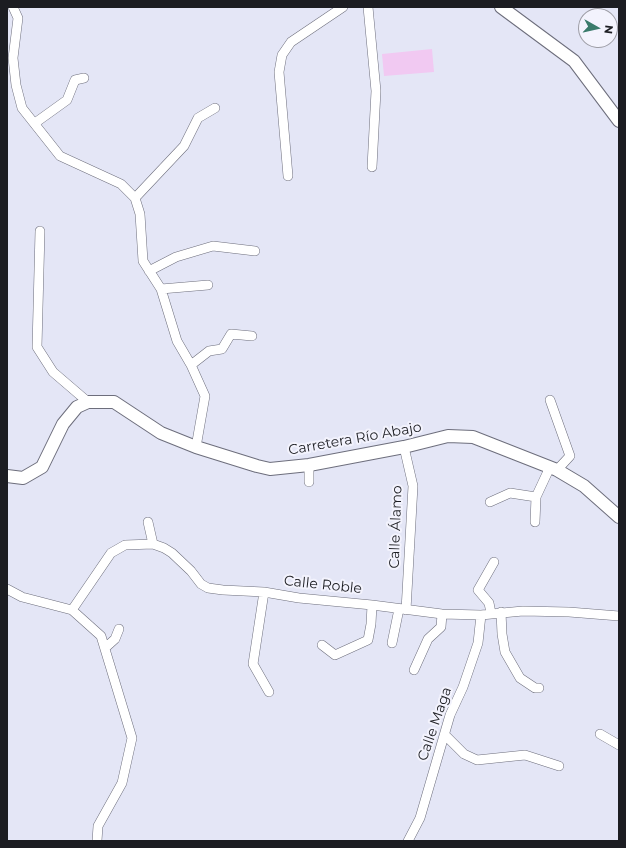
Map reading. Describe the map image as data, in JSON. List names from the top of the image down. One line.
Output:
{"streets":{"street":["Carretera Río Abajo","Calle Álamo","Calle Roble","Calle Maga"]},"crossings":[["Carretera Río Abajo","Calle Álamo"],["Calle Álamo","Calle Roble"],["Calle Roble","Calle Maga"]],"north":"right"}
